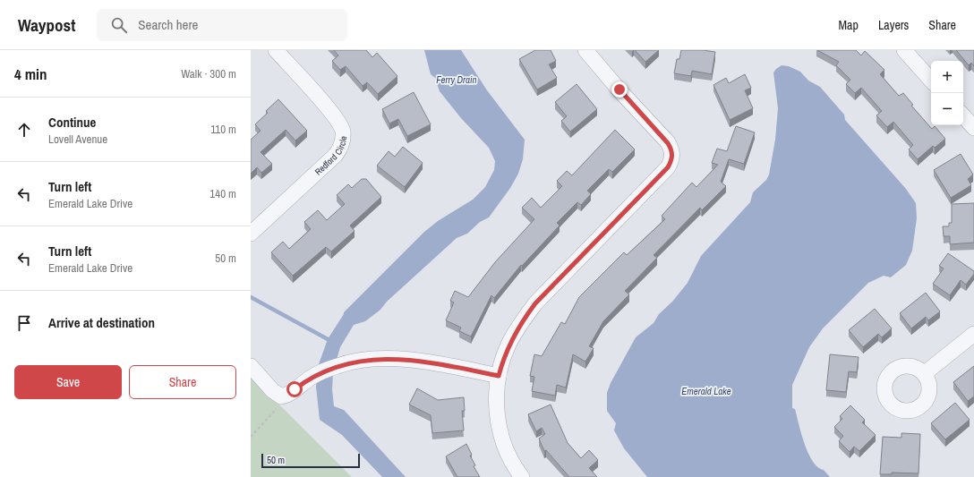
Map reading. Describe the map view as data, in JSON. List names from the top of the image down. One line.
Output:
{"streets":{"street":["Redford Circle"]},"water":["Ferry Drain","Emerald Lake"],"scale_bar":"50 m","page":{"header":"Waypost","search":"Search here","nav":["Map","Layers","Share"],"heading":["4 min","Walk · 300 m"],"map_buttons":["+","−"],"list":[["Continue","Lovell Avenue","110 m"],["Turn left","Emerald Lake Drive","140 m"],["Turn left","Emerald Lake Drive","50 m"],"Arrive at destination"],"buttons":["Save","Share"],"scale":"50 m"}}
